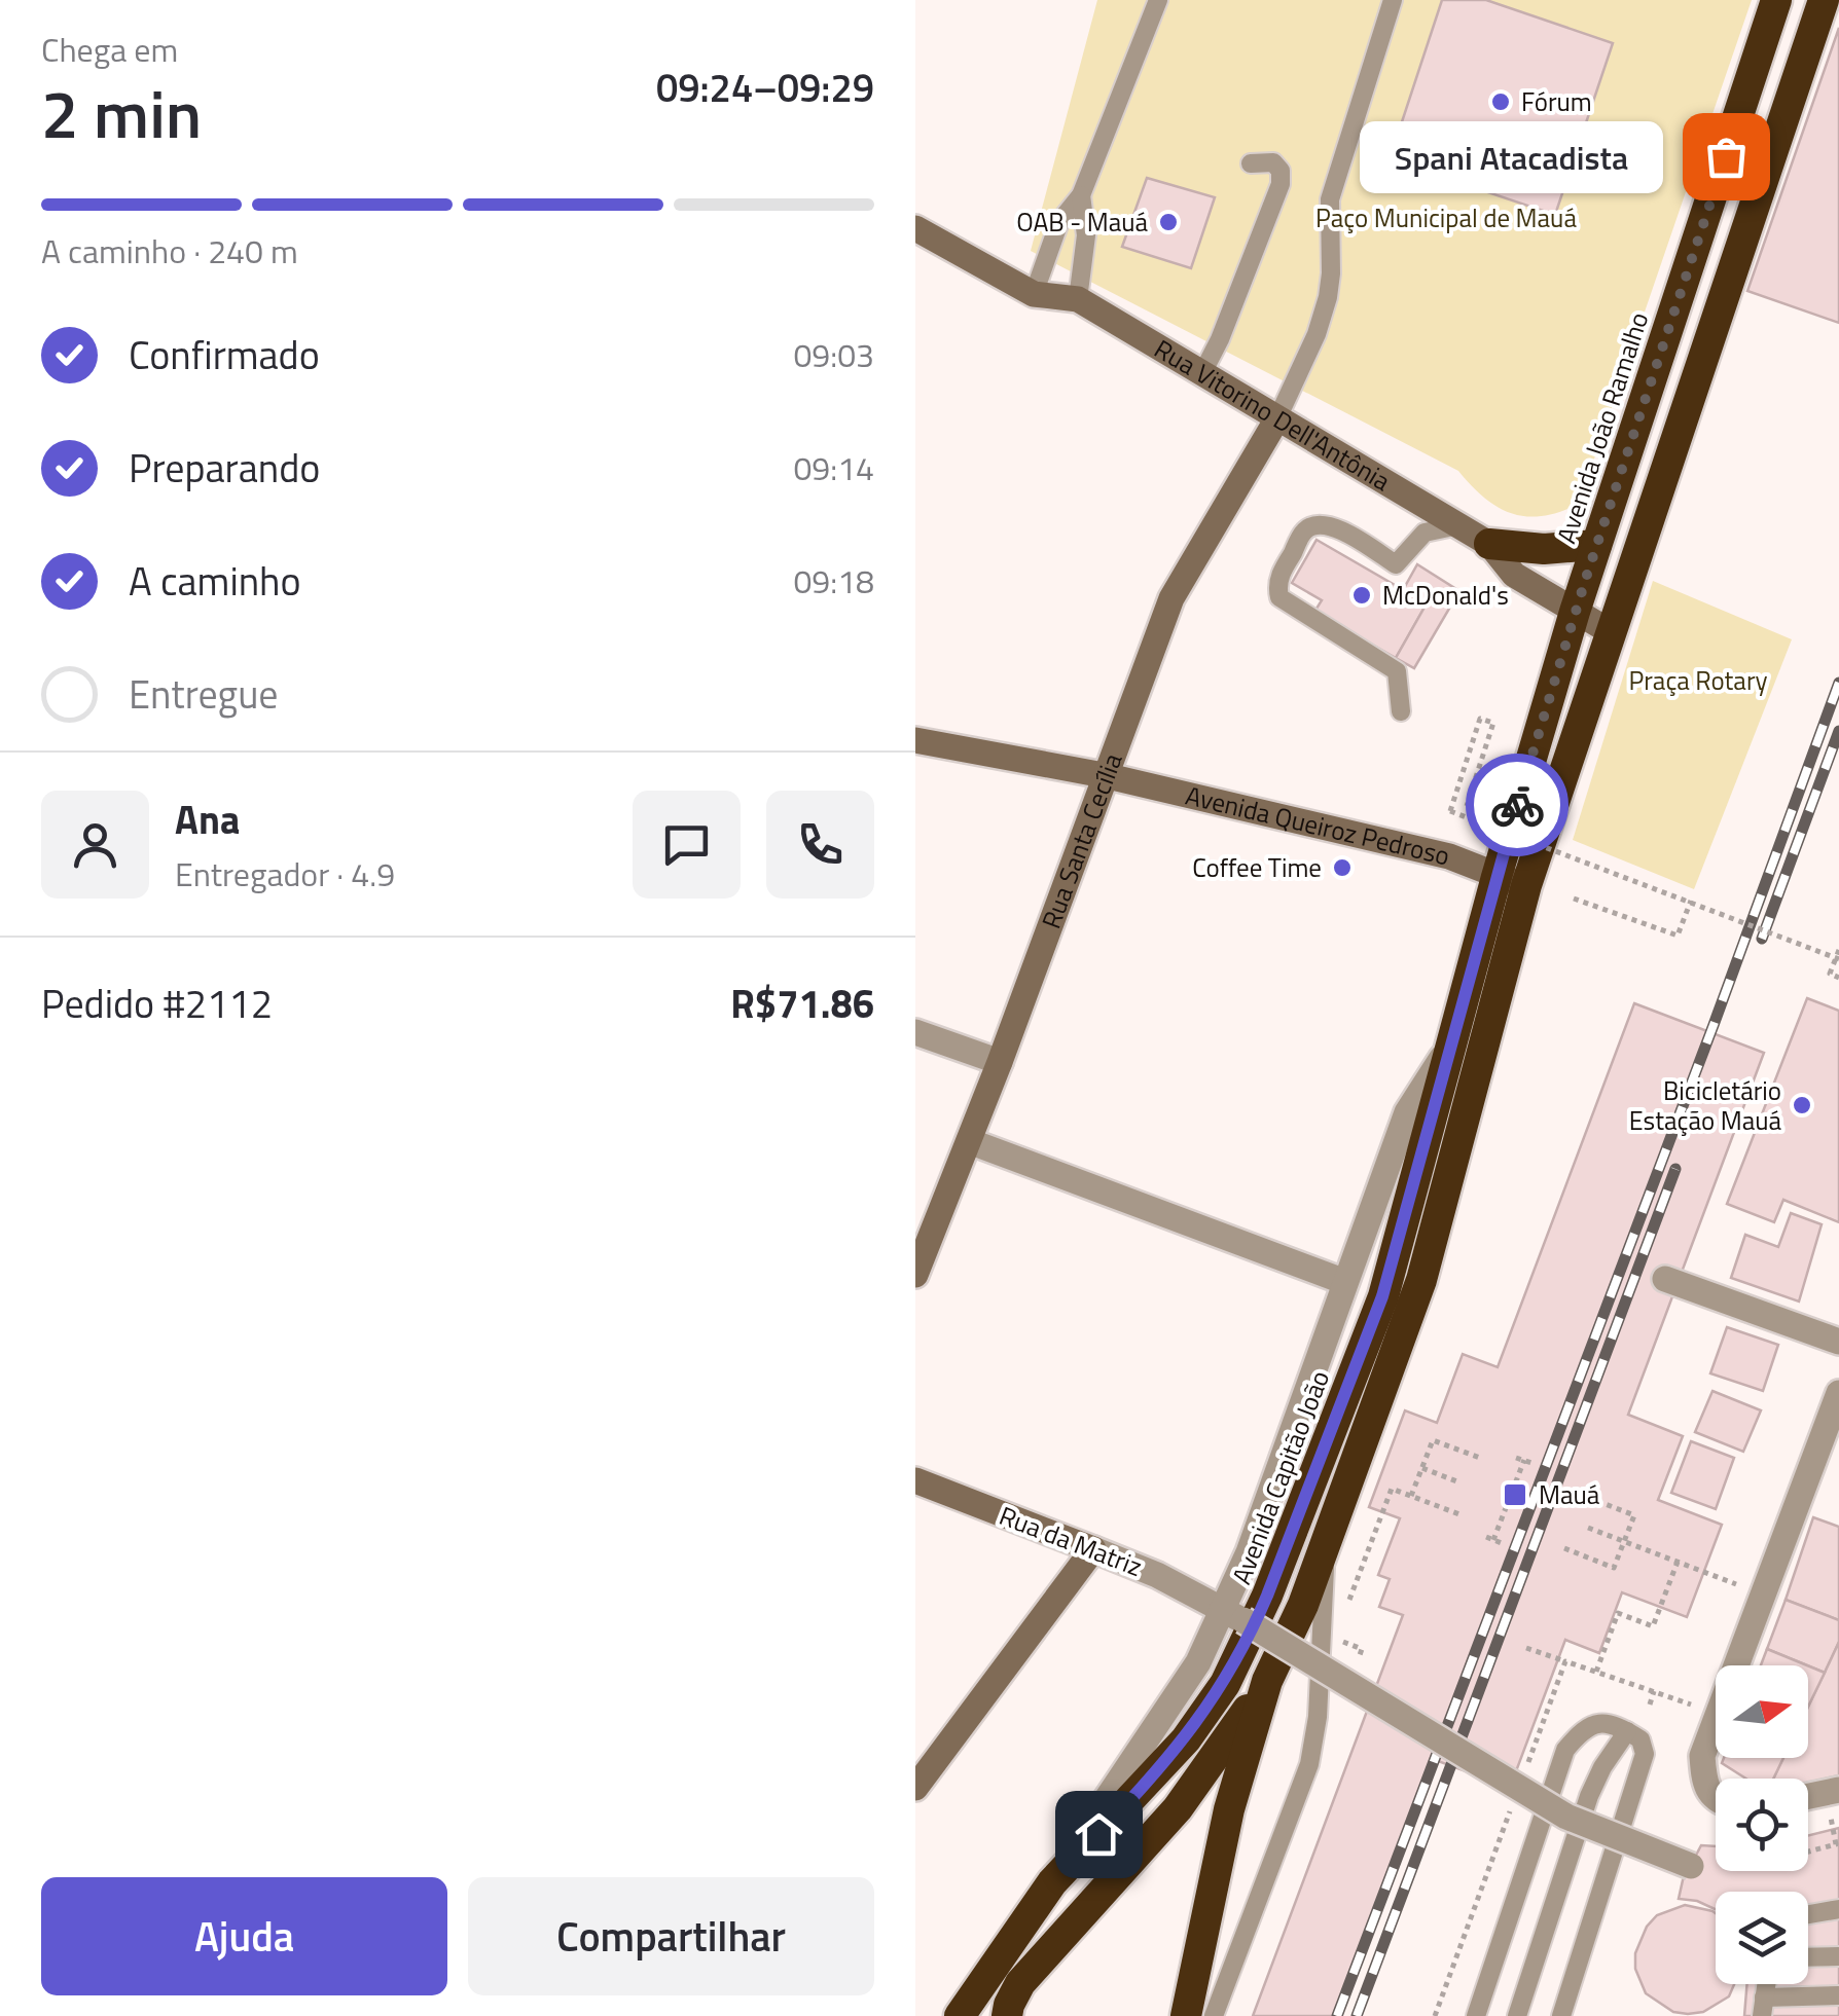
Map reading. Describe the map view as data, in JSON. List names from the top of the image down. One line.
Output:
{"streets":{"highway":["Avenida João Ramalho","Avenida Capitão João"],"street":["Rua Vitorino Dell'Antônia","Avenida Queiroz Pedroso","Rua Santa Cecília","Rua da Matriz"]},"crossings":[["Rua Vitorino Dell'Antônia","Avenida João Ramalho"],["Rua Vitorino Dell'Antônia","Rua Santa Cecília"],["Avenida João Ramalho","Avenida Queiroz Pedroso"],["Avenida João Ramalho","Avenida Capitão João"],["Avenida Queiroz Pedroso","Rua Santa Cecília"],["Avenida Queiroz Pedroso","Avenida Capitão João"]],"parks":["Paço Municipal de Mauá","Praça Rotary"],"places":{"other":["Fórum","Spani Atacadista","OAB - Mauá","McDonald's","Coffee Time","Bicicletário Estação Mauá"],"transit":["Mauá"]},"north":"right","page":{"heading":["2 min","Chega em","09:24–09:29"],"panel":["Ana","Entregador · 4.9","Pedido #2112","R$71.86"],"bubble":"Spani Atacadista","bar":"A caminho · 240 m","list":[["Confirmado","09:03"],["Preparando","09:14"],["A caminho","09:18"],"Entregue"],"buttons":["Ajuda","Compartilhar"]}}
